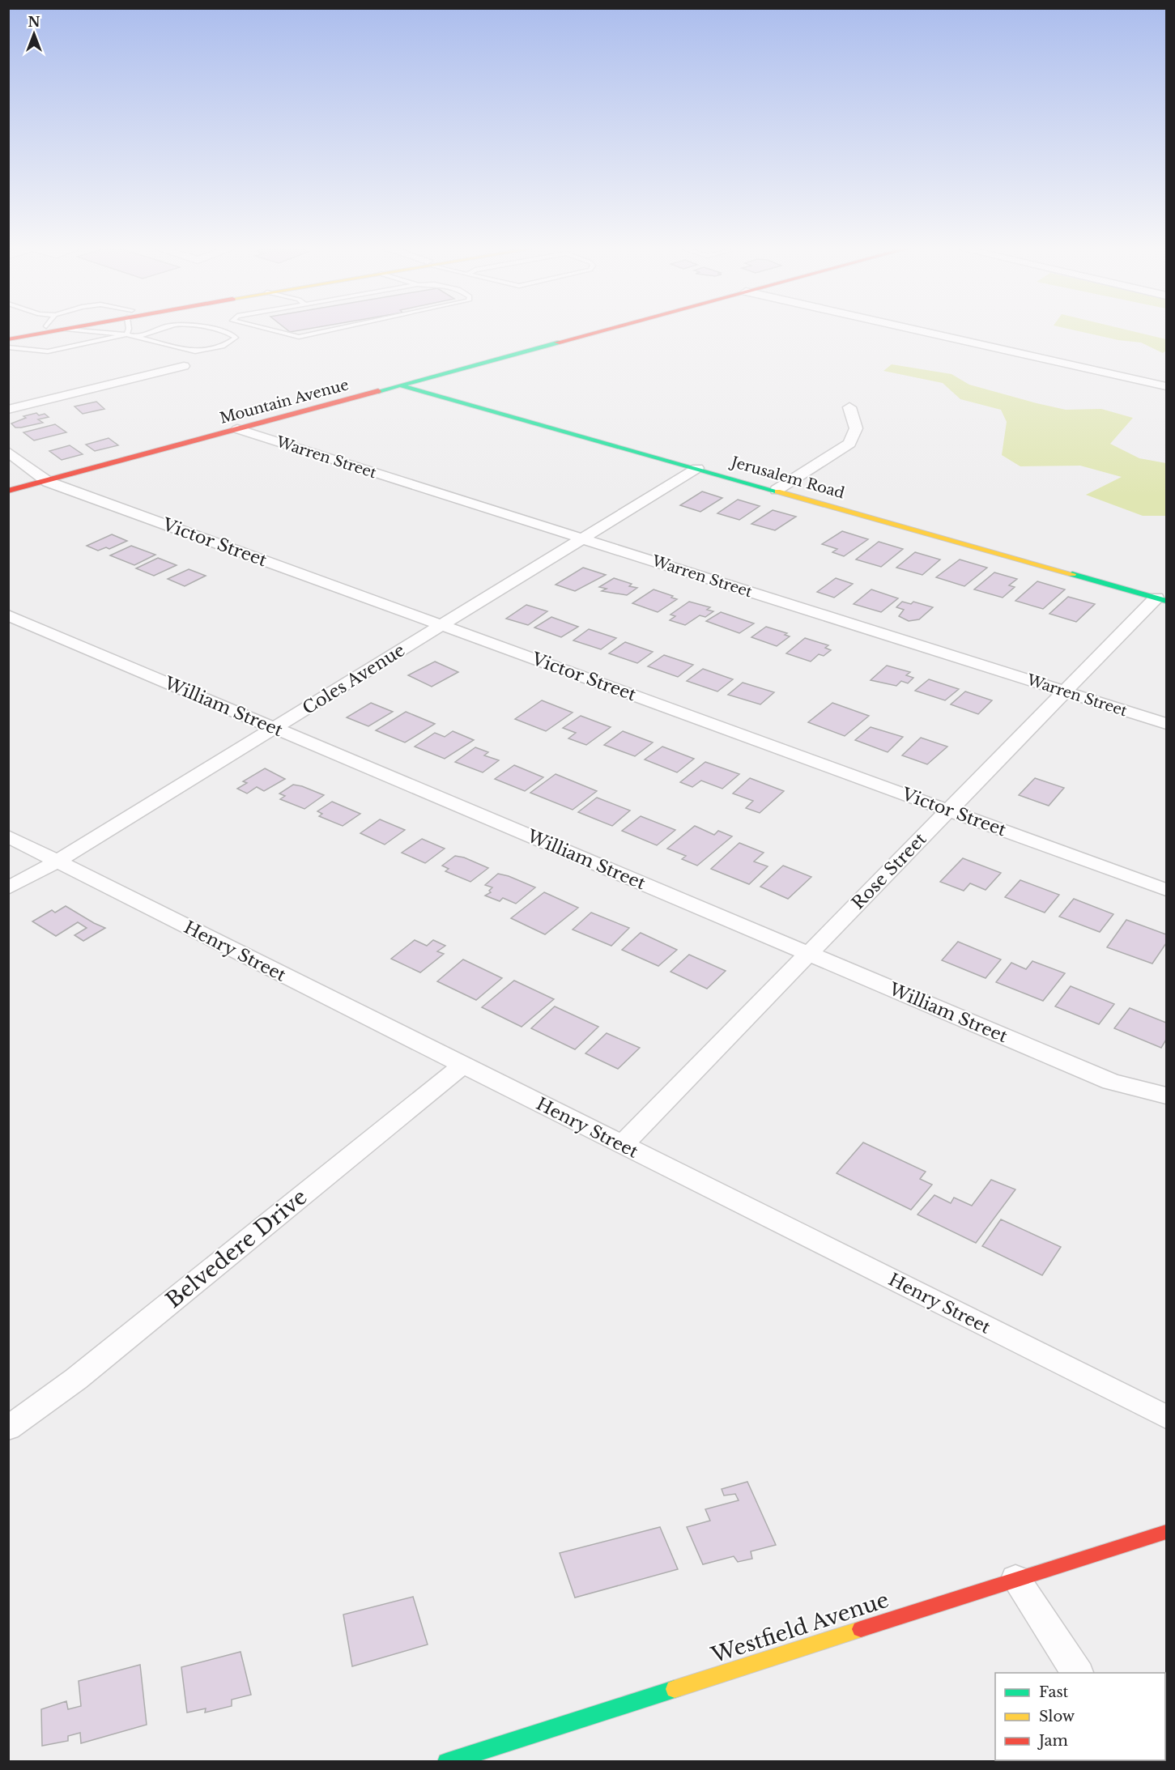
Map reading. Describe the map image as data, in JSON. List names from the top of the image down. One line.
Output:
{"streets":{"main road":["Mountain Avenue","Jerusalem Road","Westfield Avenue"],"street":["Warren Street","Victor Street","Coles Avenue","William Street","Rose Street","Henry Street","Belvedere Drive"]},"crossings":[["Mountain Avenue","Warren Street"],["Mountain Avenue","Jerusalem Road"],["Mountain Avenue","Victor Street"],["Warren Street","Coles Avenue"],["Warren Street","Rose Street"],["Jerusalem Road","Coles Avenue"],["Jerusalem Road","Rose Street"],["Victor Street","Coles Avenue"],["Victor Street","Rose Street"],["Coles Avenue","William Street"],["Coles Avenue","Henry Street"],["William Street","Rose Street"],["Rose Street","Henry Street"],["Henry Street","Belvedere Drive"]],"legend":["Fast","Slow","Jam"],"north":"top"}
